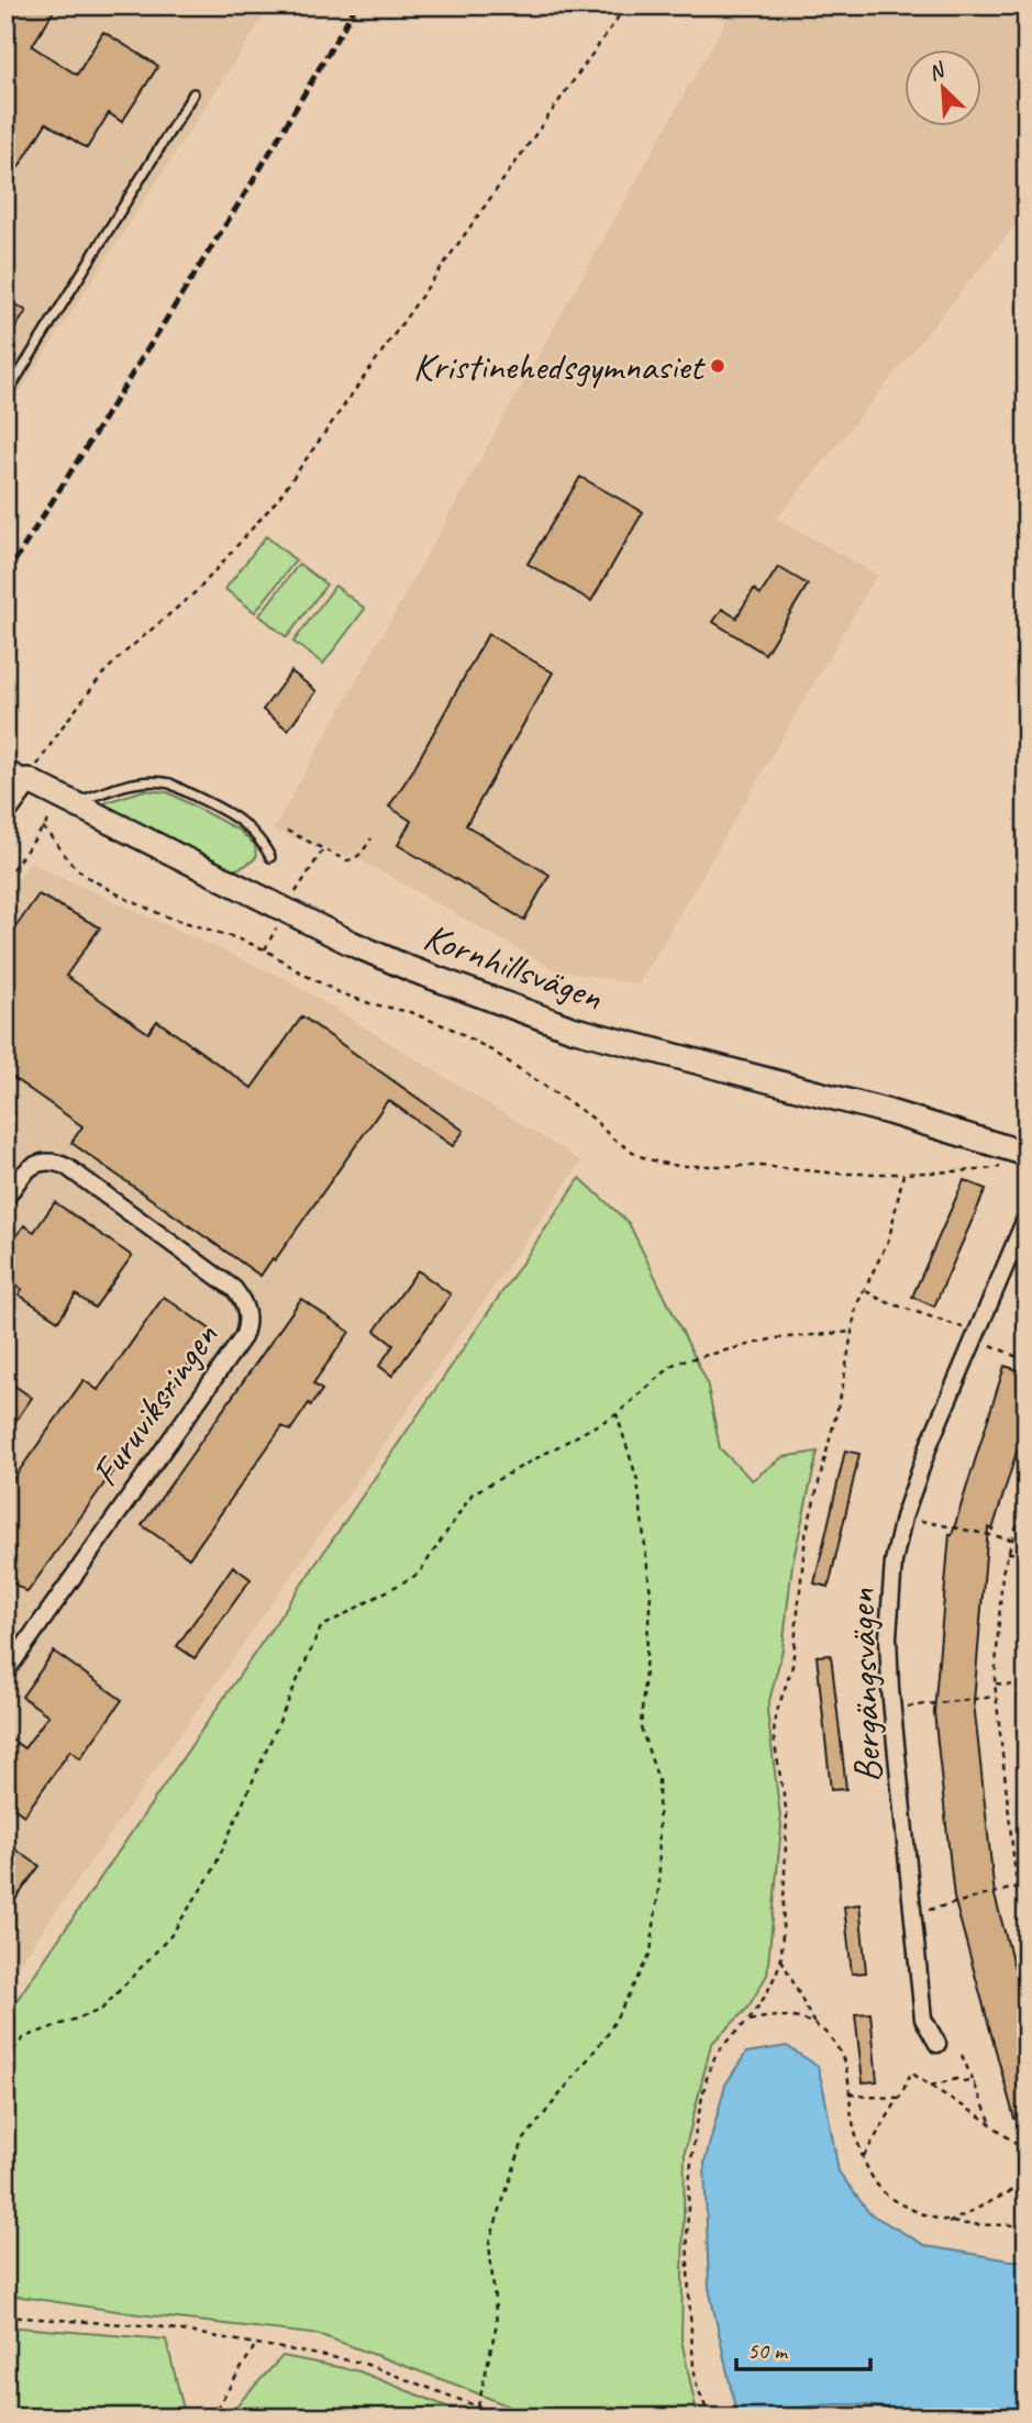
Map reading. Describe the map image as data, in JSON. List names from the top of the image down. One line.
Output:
{"streets":{"street":["Kornhillsvägen","Furuviksringen","Bergängsvägen"]},"places":["Kristinehedsgymnasiet"],"scale_bar":"50 m","north":"top left"}
